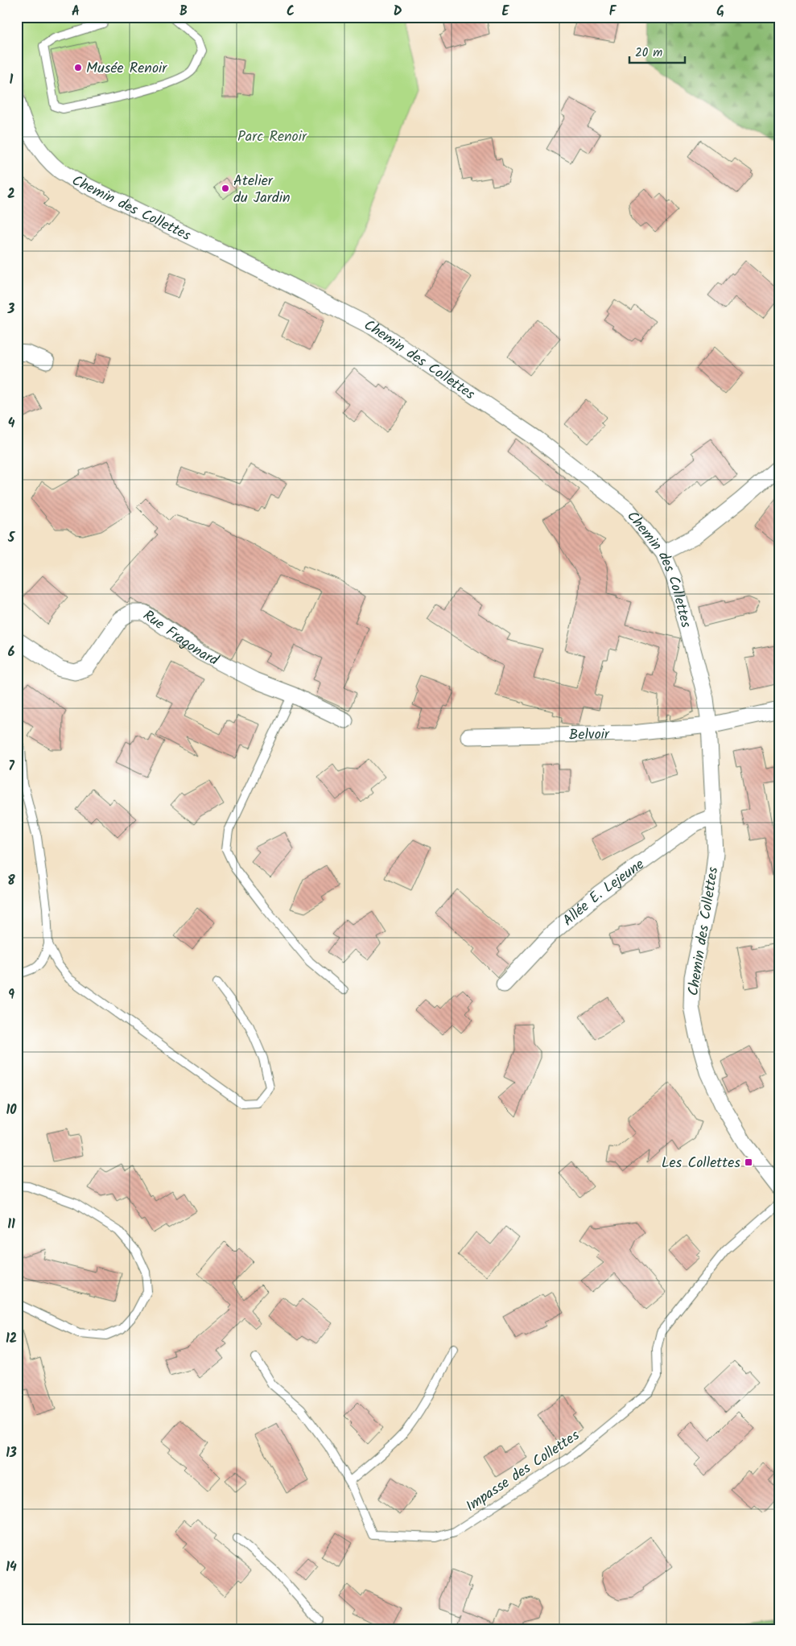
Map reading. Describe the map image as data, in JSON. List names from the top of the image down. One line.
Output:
{"streets":{"street":["Chemin des Collettes","Rue Fragonard","Belvoir","Allée E. Lejeune"],"lane":["Impasse des Collettes"]},"crossings":[["Chemin des Collettes","Belvoir"],["Chemin des Collettes","Allée E. Lejeune"]],"parks":["Parc Renoir"],"places":{"other":["Musée Renoir","Atelier du Jardin"],"transit":["Les Collettes"]},"scale_bar":"20 m","grid":{"columns":["A","B","C","D","E","F","G"],"rows":["1","2","3","4","5","6","7","8","9","10","11","12","13","14"]}}
